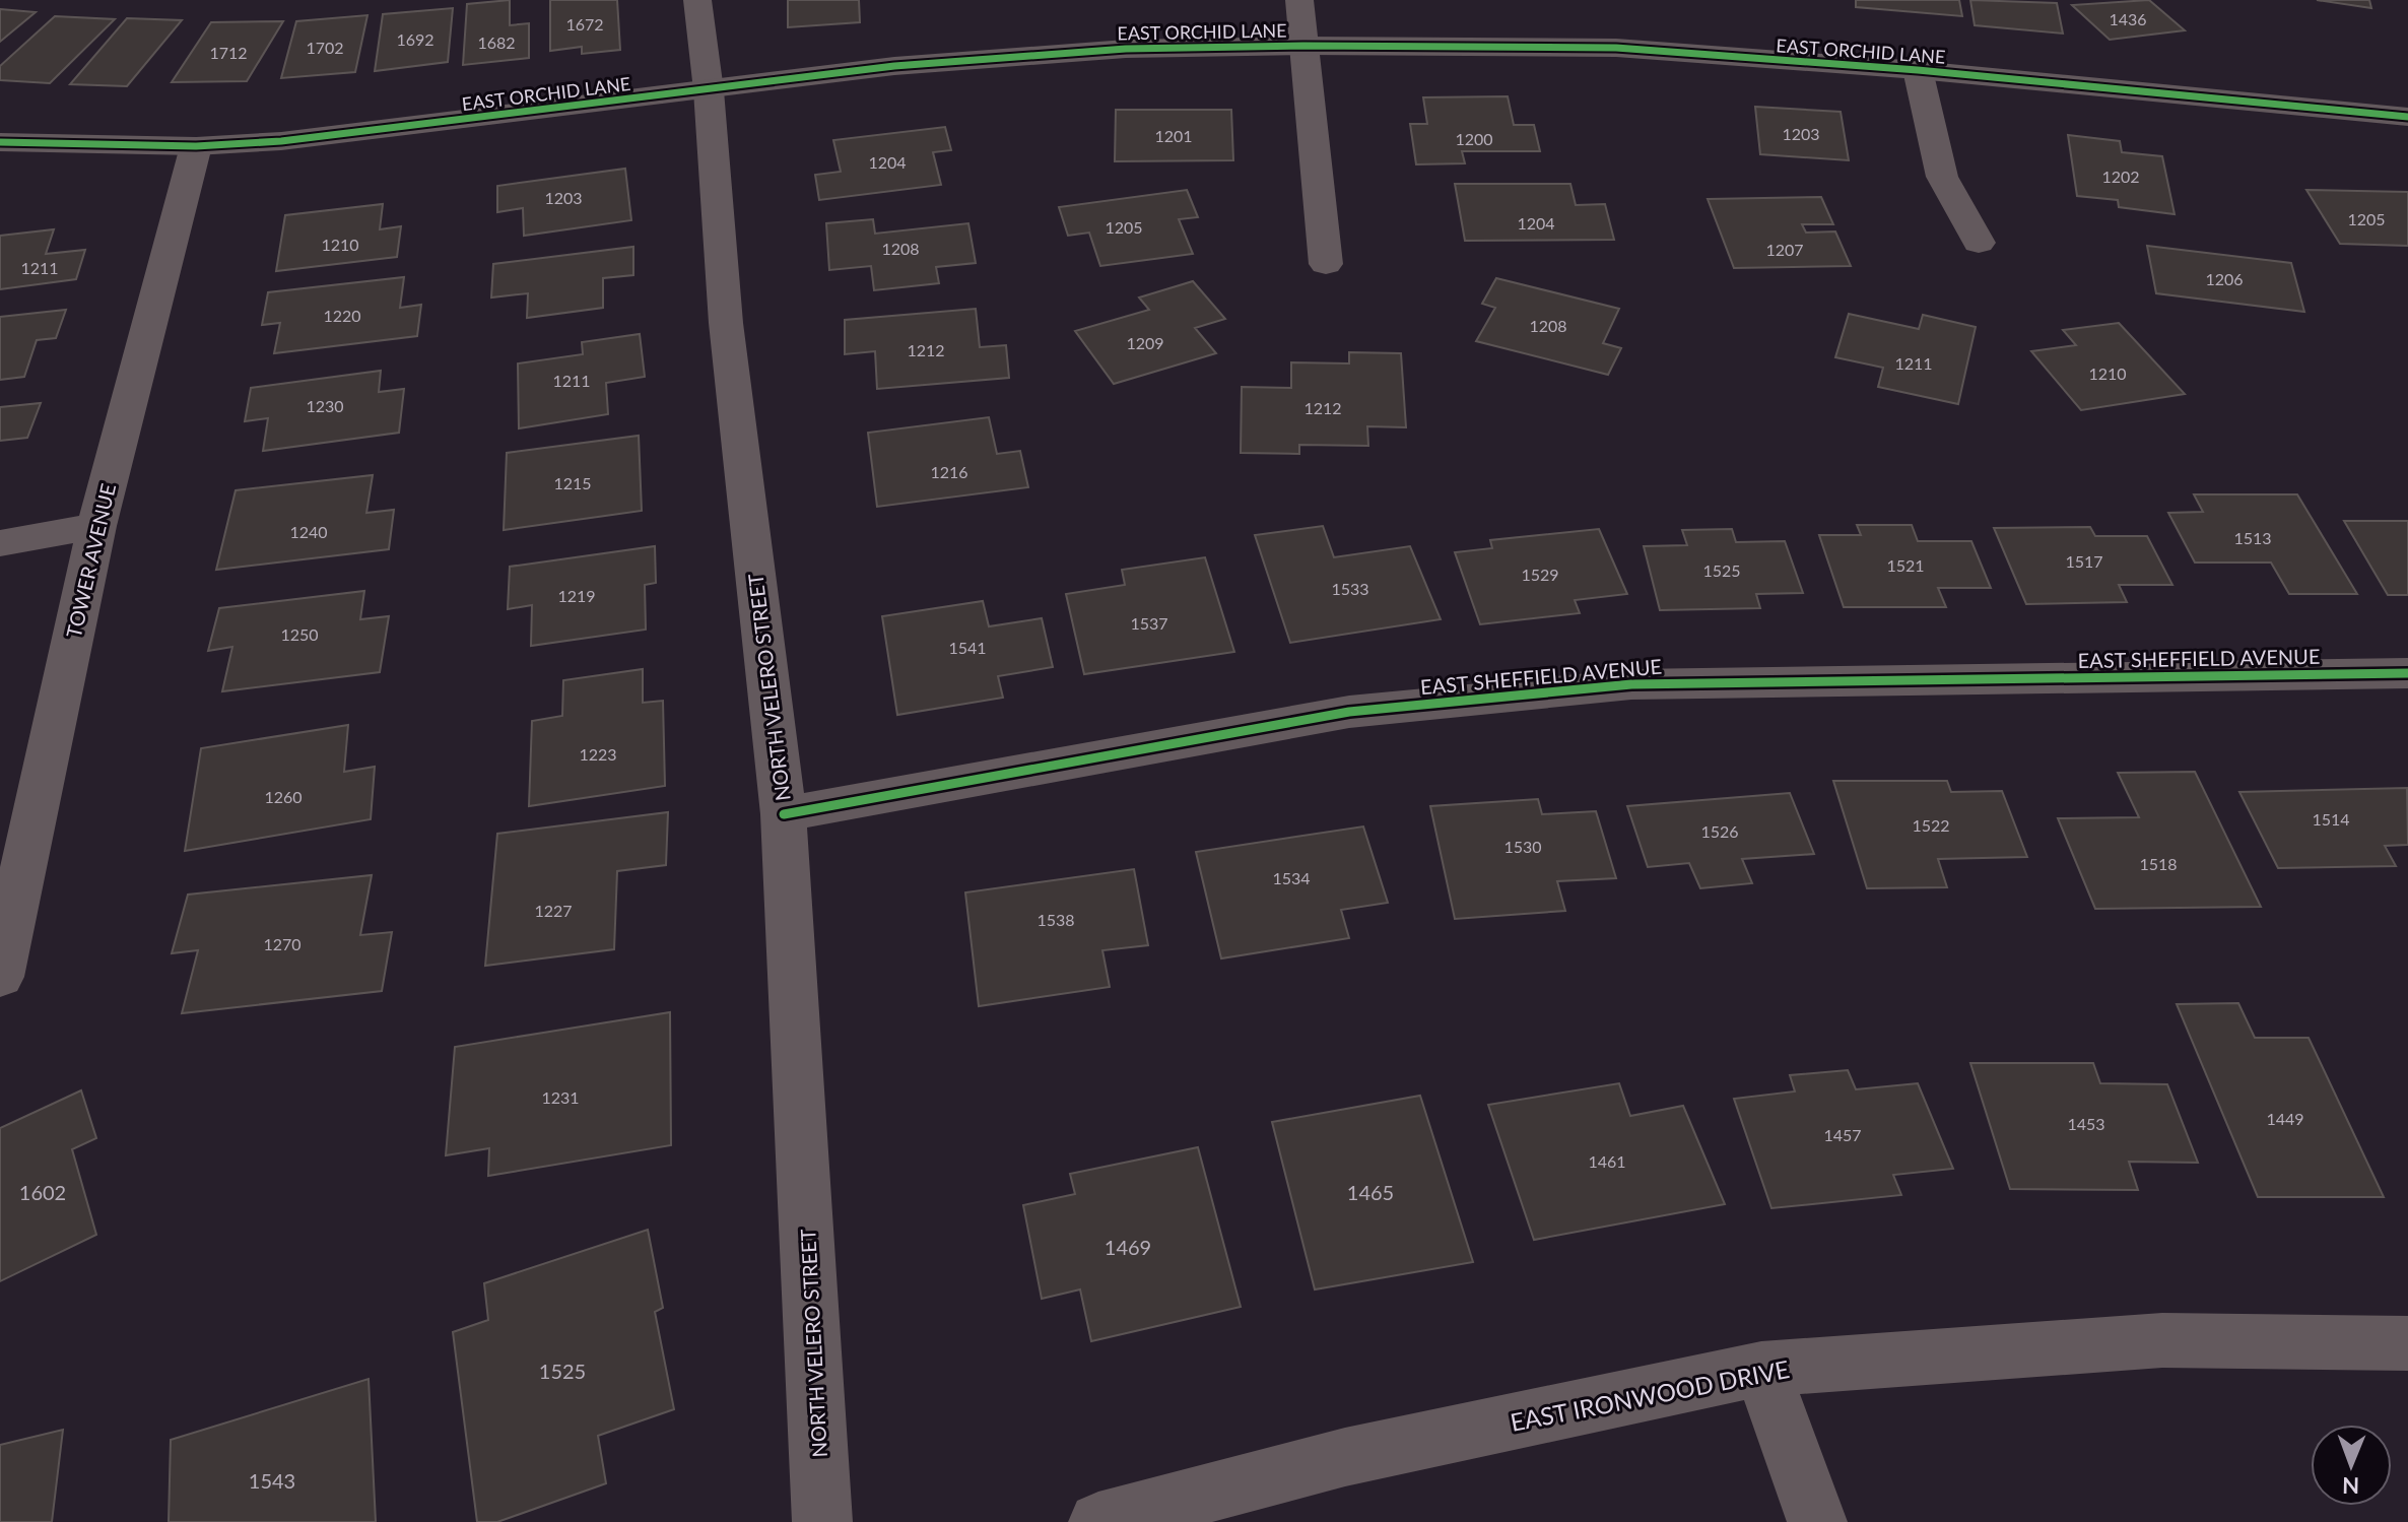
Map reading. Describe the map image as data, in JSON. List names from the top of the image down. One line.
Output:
{"streets":{"street":["EAST ORCHID LANE","TOWER AVENUE","EAST SHEFFIELD AVENUE","NORTH VELERO STREET","EAST IRONWOOD DRIVE"]},"crossings":[["EAST ORCHID LANE","TOWER AVENUE"],["EAST ORCHID LANE","NORTH VELERO STREET"],["EAST SHEFFIELD AVENUE","NORTH VELERO STREET"]],"house_numbers":["1436","1672","1692","1682","1702","1712","1203","1201","1200","1204","1202","1203","1205","1204","1205","1210","1208","1207","1211","1206","1220","1208","1209","1212","1211","1210","1211","1230","1212","1216","1215","1240","1513","1517","1521","1525","1529","1533","1219","1537","1250","1541","1223","1260","1514","1522","1526","1530","1518","1534","1227","1538","1270","1231","1449","1453","1457","1461","1602","1465","1469","1525","1543"],"north":"bottom"}
